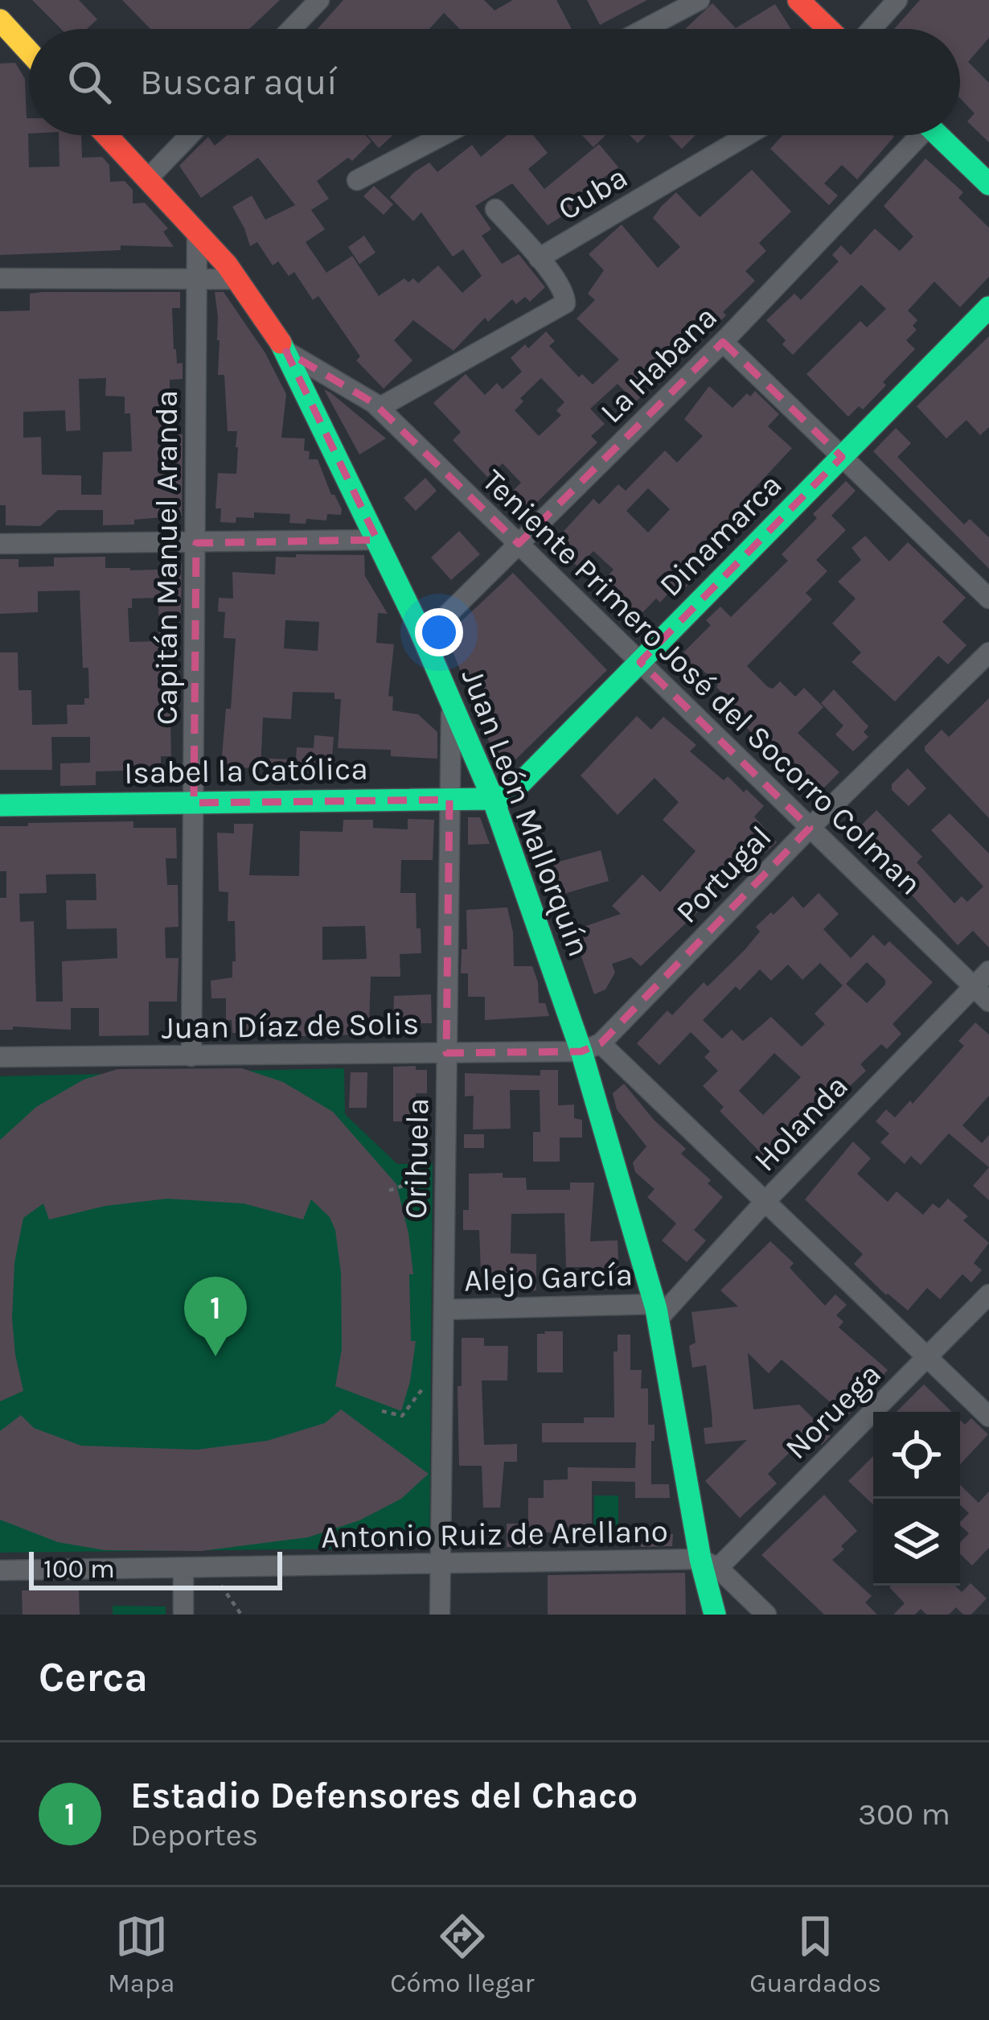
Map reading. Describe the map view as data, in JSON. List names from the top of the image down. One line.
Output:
{"streets":{"street":["Cuba","La Habana","Dinamarca","Capitán Manuel Aranda","Teniente Primero José del Socorro Colman","Isabel la Católica","Juan León Mallorquín","Portugal","Juan Díaz de Solis","Holanda","Orihuela","Alejo García","Noruega","Antonio Ruiz de Arellano"]},"crossings":[["Cuba","Teniente Primero José del Socorro Colman"],["La Habana","Teniente Primero José del Socorro Colman"],["La Habana","Juan León Mallorquín"],["Dinamarca","Teniente Primero José del Socorro Colman"],["Dinamarca","Isabel la Católica"],["Dinamarca","Juan León Mallorquín"],["Capitán Manuel Aranda","Isabel la Católica"],["Capitán Manuel Aranda","Juan León Mallorquín"],["Capitán Manuel Aranda","Juan Díaz de Solis"],["Teniente Primero José del Socorro Colman","Juan León Mallorquín"],["Teniente Primero José del Socorro Colman","Portugal"],["Teniente Primero José del Socorro Colman","Holanda"],["Isabel la Católica","Juan León Mallorquín"],["Isabel la Católica","Orihuela"],["Juan León Mallorquín","Portugal"],["Juan León Mallorquín","Juan Díaz de Solis"],["Juan León Mallorquín","Holanda"],["Juan León Mallorquín","Orihuela"],["Juan León Mallorquín","Alejo García"],["Juan León Mallorquín","Noruega"],["Juan León Mallorquín","Antonio Ruiz de Arellano"],["Portugal","Juan Díaz de Solis"],["Juan Díaz de Solis","Orihuela"],["Holanda","Alejo García"],["Orihuela","Alejo García"],["Orihuela","Antonio Ruiz de Arellano"],["Noruega","Antonio Ruiz de Arellano"]],"scale_bar":"100 m","page":{"search":"Buscar aquí","pins":"1","scale":"100 m","heading":"Cerca","list":[{"mark":"1","name":"Estadio Defensores del Chaco","note":"Deportes","value":"300 m"}],"nav":["Mapa","Cómo llegar","Guardados"]}}
